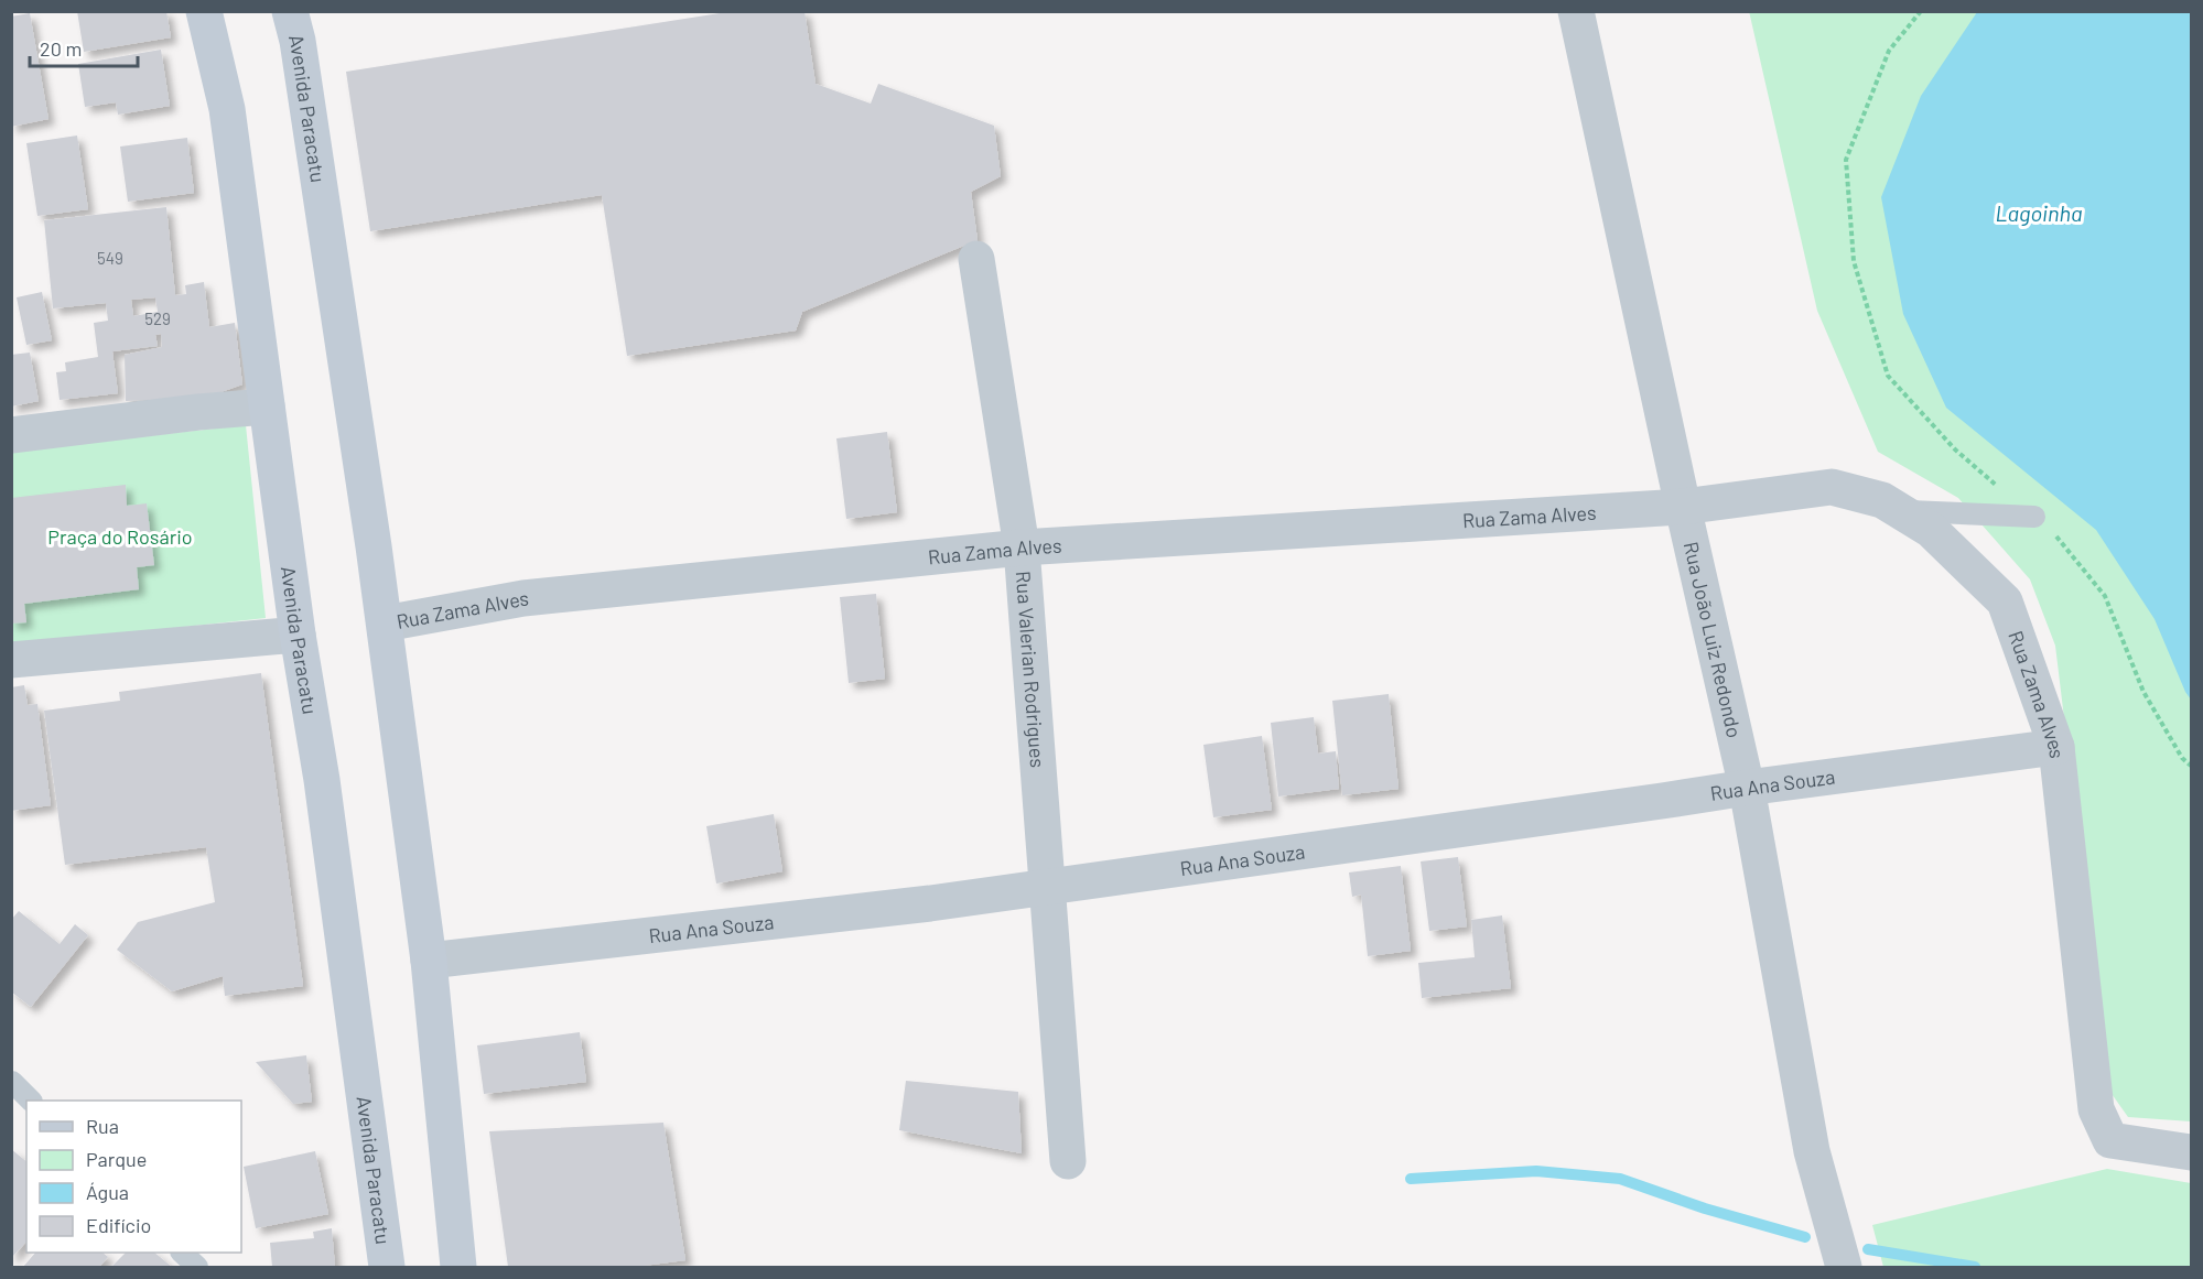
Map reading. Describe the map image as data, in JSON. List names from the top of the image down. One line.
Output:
{"streets":{"street":["Avenida Paracatu","Rua Zama Alves","Rua João Luiz Redondo","Rua Valerian Rodrigues","Rua Ana Souza"]},"crossings":[["Avenida Paracatu","Rua Zama Alves"],["Avenida Paracatu","Rua Ana Souza"],["Rua Zama Alves","Rua João Luiz Redondo"],["Rua Zama Alves","Rua Valerian Rodrigues"],["Rua Zama Alves","Rua Ana Souza"],["Rua João Luiz Redondo","Rua Ana Souza"],["Rua Valerian Rodrigues","Rua Ana Souza"]],"water":["Lagoinha"],"parks":["Praça do Rosário"],"house_numbers":["549","529"],"legend":["Rua","Parque","Água","Edifício"],"scale_bar":"20 m"}
